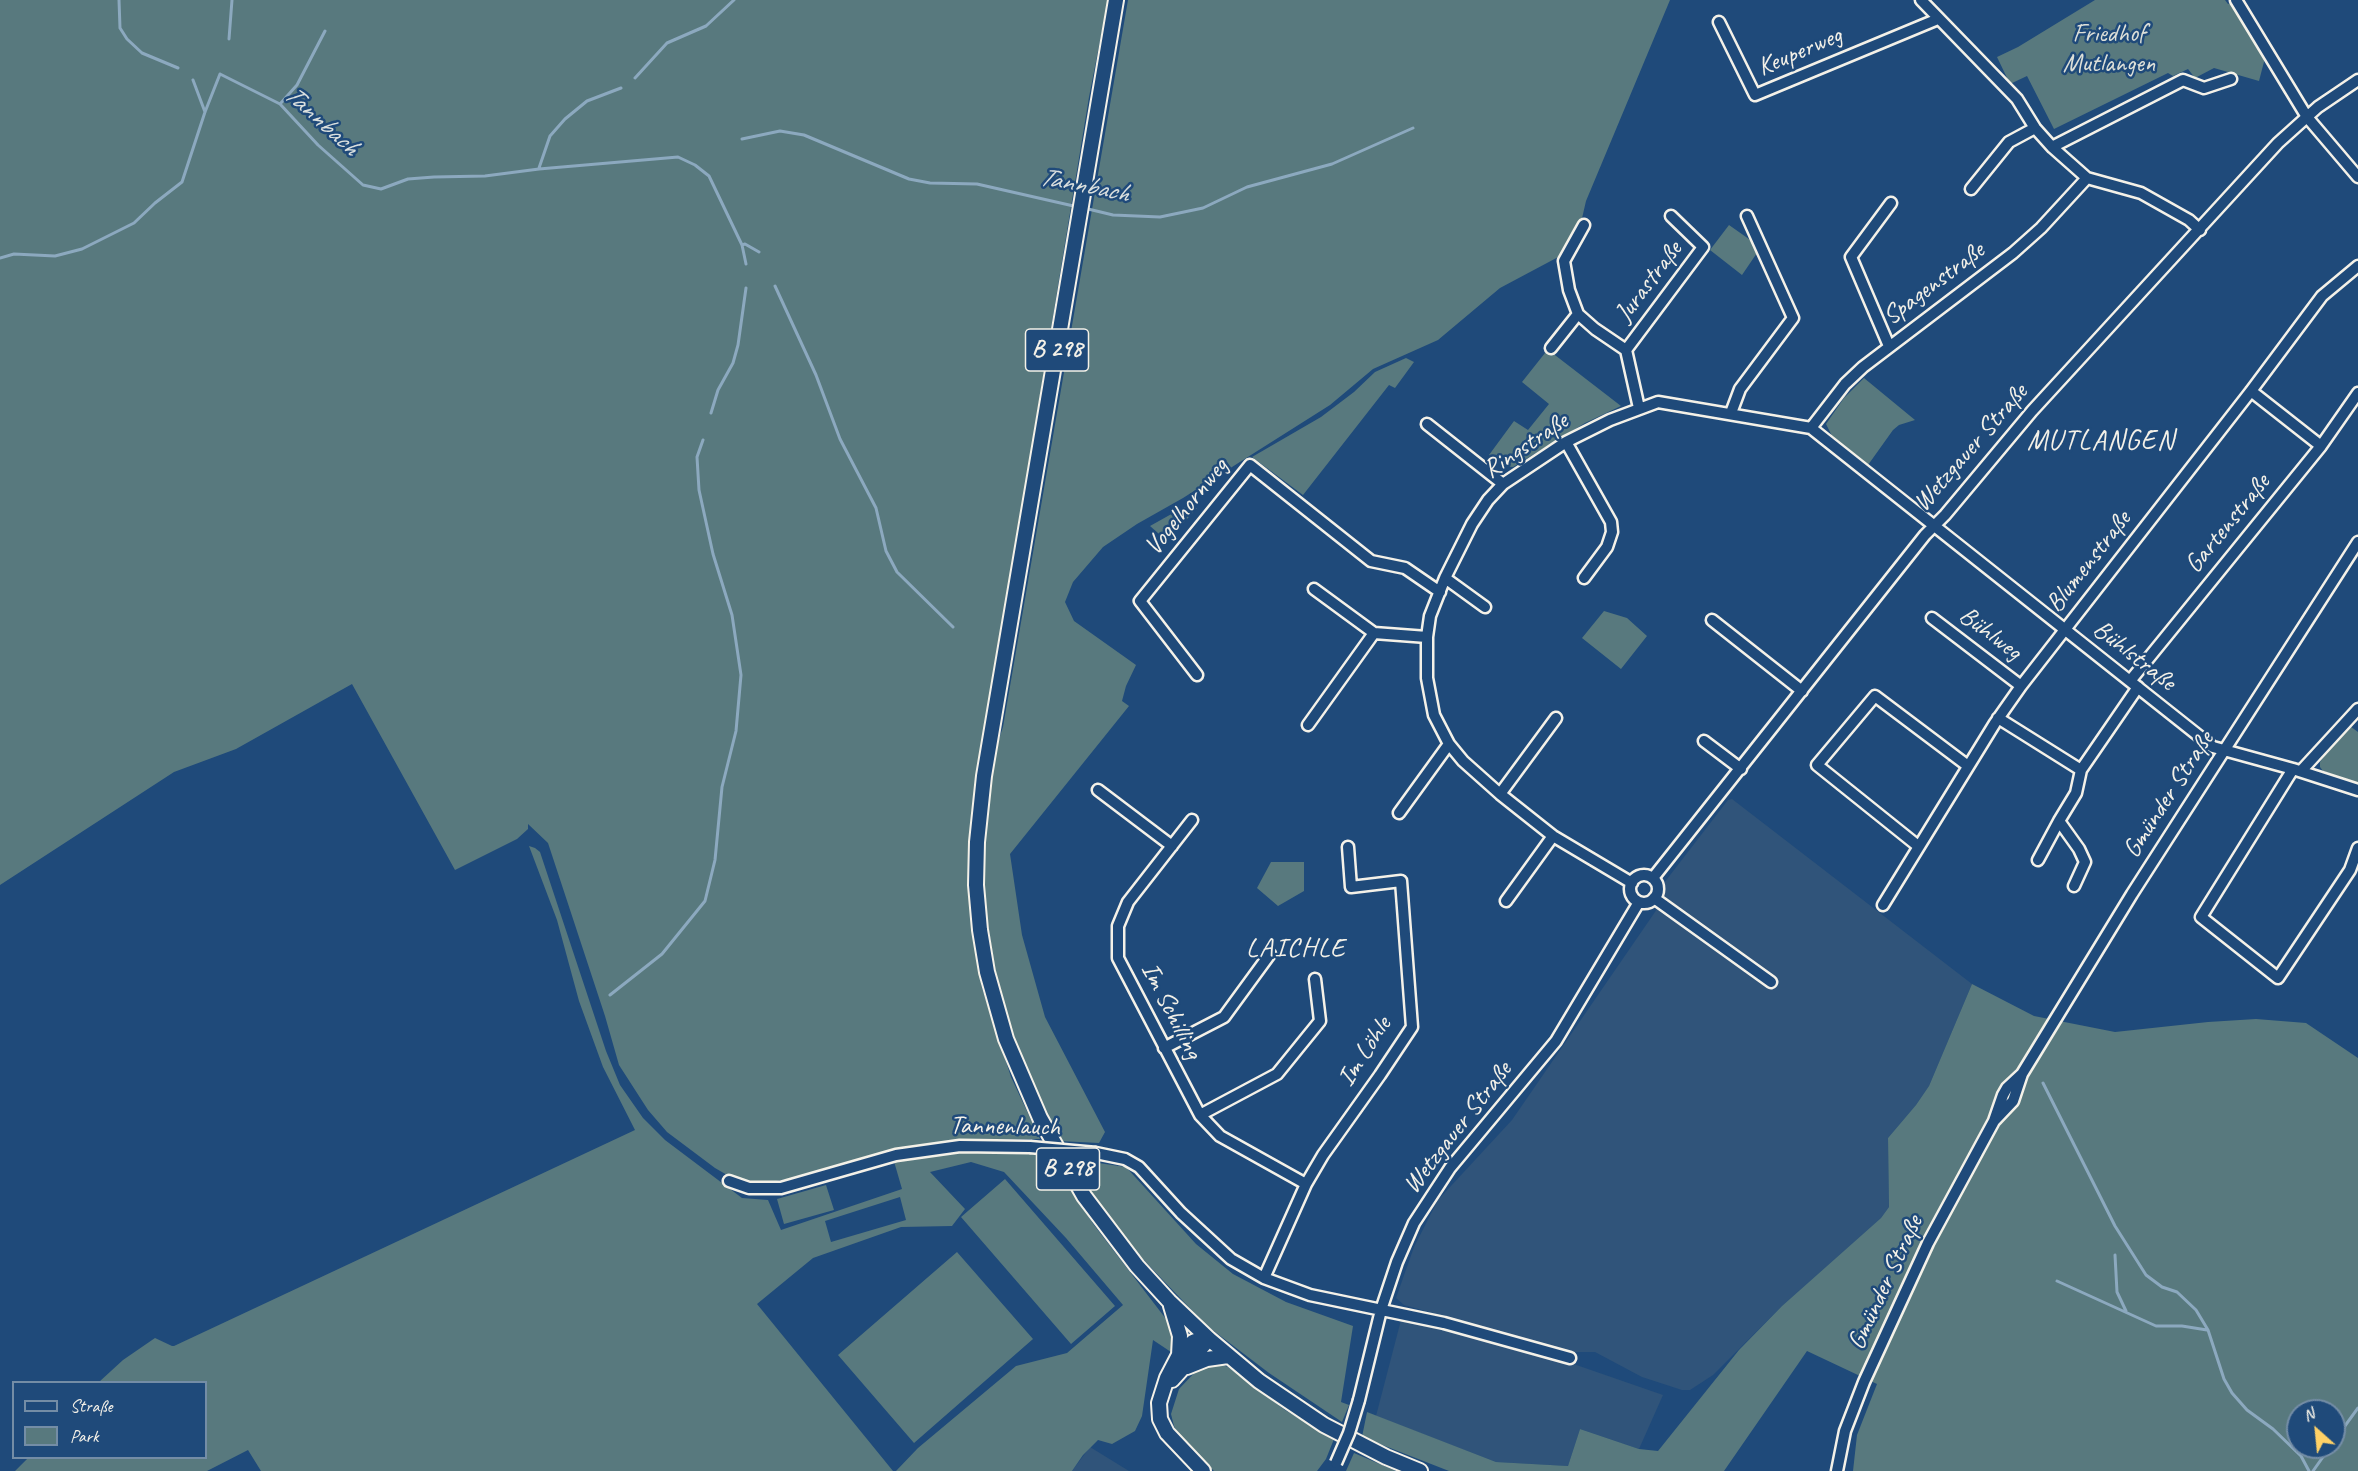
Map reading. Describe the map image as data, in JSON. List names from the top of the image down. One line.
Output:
{"streets":{"main road":["B 298"],"street":["Keuperweg","Jurastraße","Spagenstraße","Ringstraße","Wetzgauer Straße","Vogelhornweg","Gartenstraße","Blumenstraße","Bühlweg","Bühlstraße","Gmünder Straße","Im Schilling","Im Löhle","Tannenlauch"]},"crossings":[["Spagenstraße","Ringstraße"],["Ringstraße","Wetzgauer Straße"],["Ringstraße","Vogelhornweg"],["Ringstraße","Bühlstraße"],["Wetzgauer Straße","Bühlstraße"],["Wetzgauer Straße","Tannenlauch"],["Gartenstraße","Bühlstraße"],["Blumenstraße","Bühlweg"],["Blumenstraße","Bühlstraße"],["Bühlstraße","Gmünder Straße"],["Im Schilling","Im Löhle"],["Im Löhle","Tannenlauch"]],"districts":["MUTLANGEN","LAICHLE"],"water":["Tannbach"],"parks":["Friedhof Mutlangen"],"legend":["Straße","Park"],"north":"top left"}
